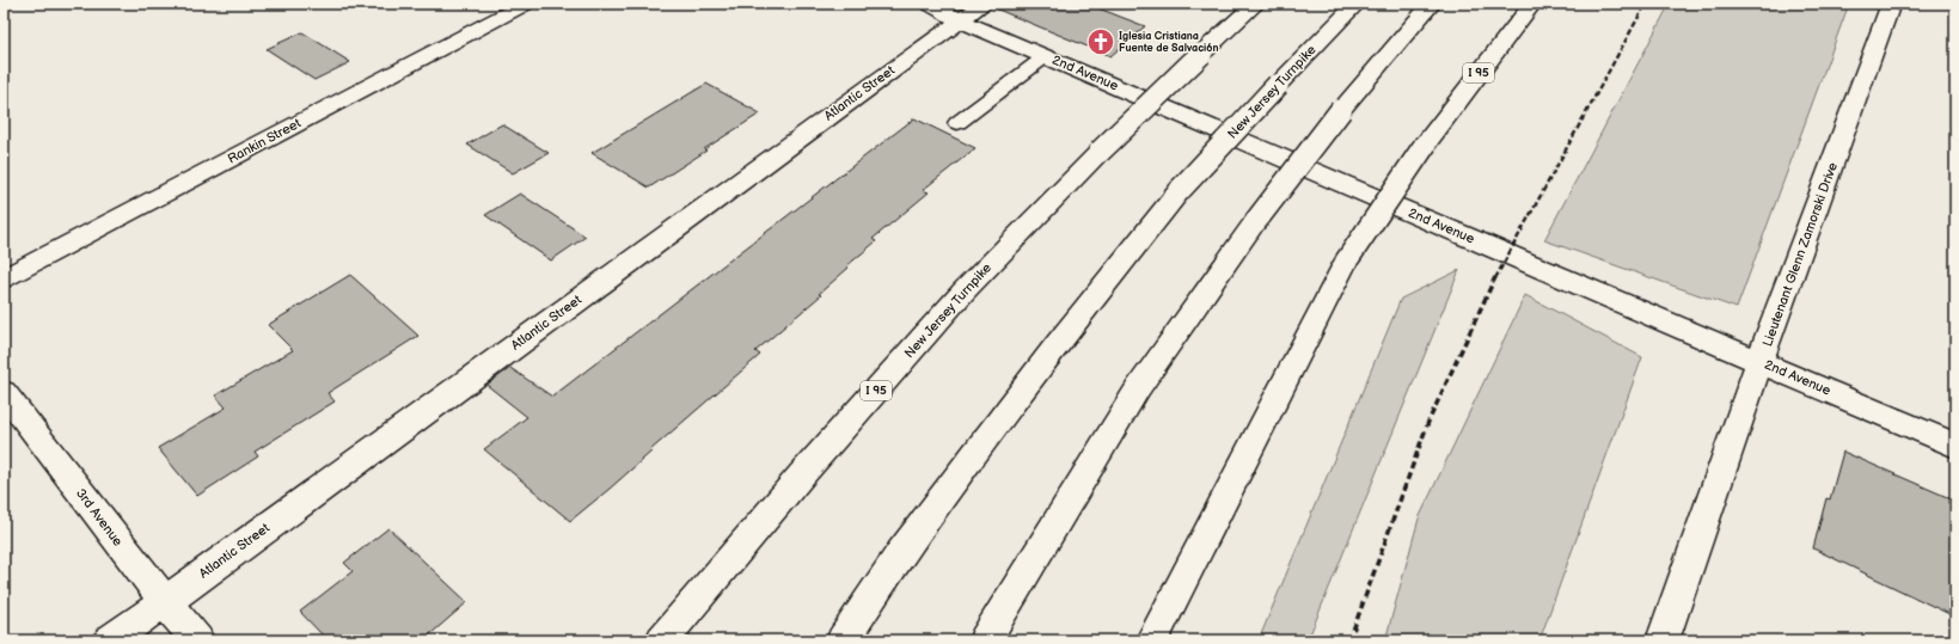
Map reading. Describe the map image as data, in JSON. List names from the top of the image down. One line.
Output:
{"streets":{"main road":["2nd Avenue","I 95","New Jersey Turnpike","Atlantic Street","Rankin Street","Lieutenant Glenn Zamorski Drive","3rd Avenue"]},"crossings":[["2nd Avenue","Atlantic Street"],["2nd Avenue","Lieutenant Glenn Zamorski Drive"],["Atlantic Street","3rd Avenue"]],"places":{"church":["Iglesia Cristiana Fuente de Salvación"]}}
